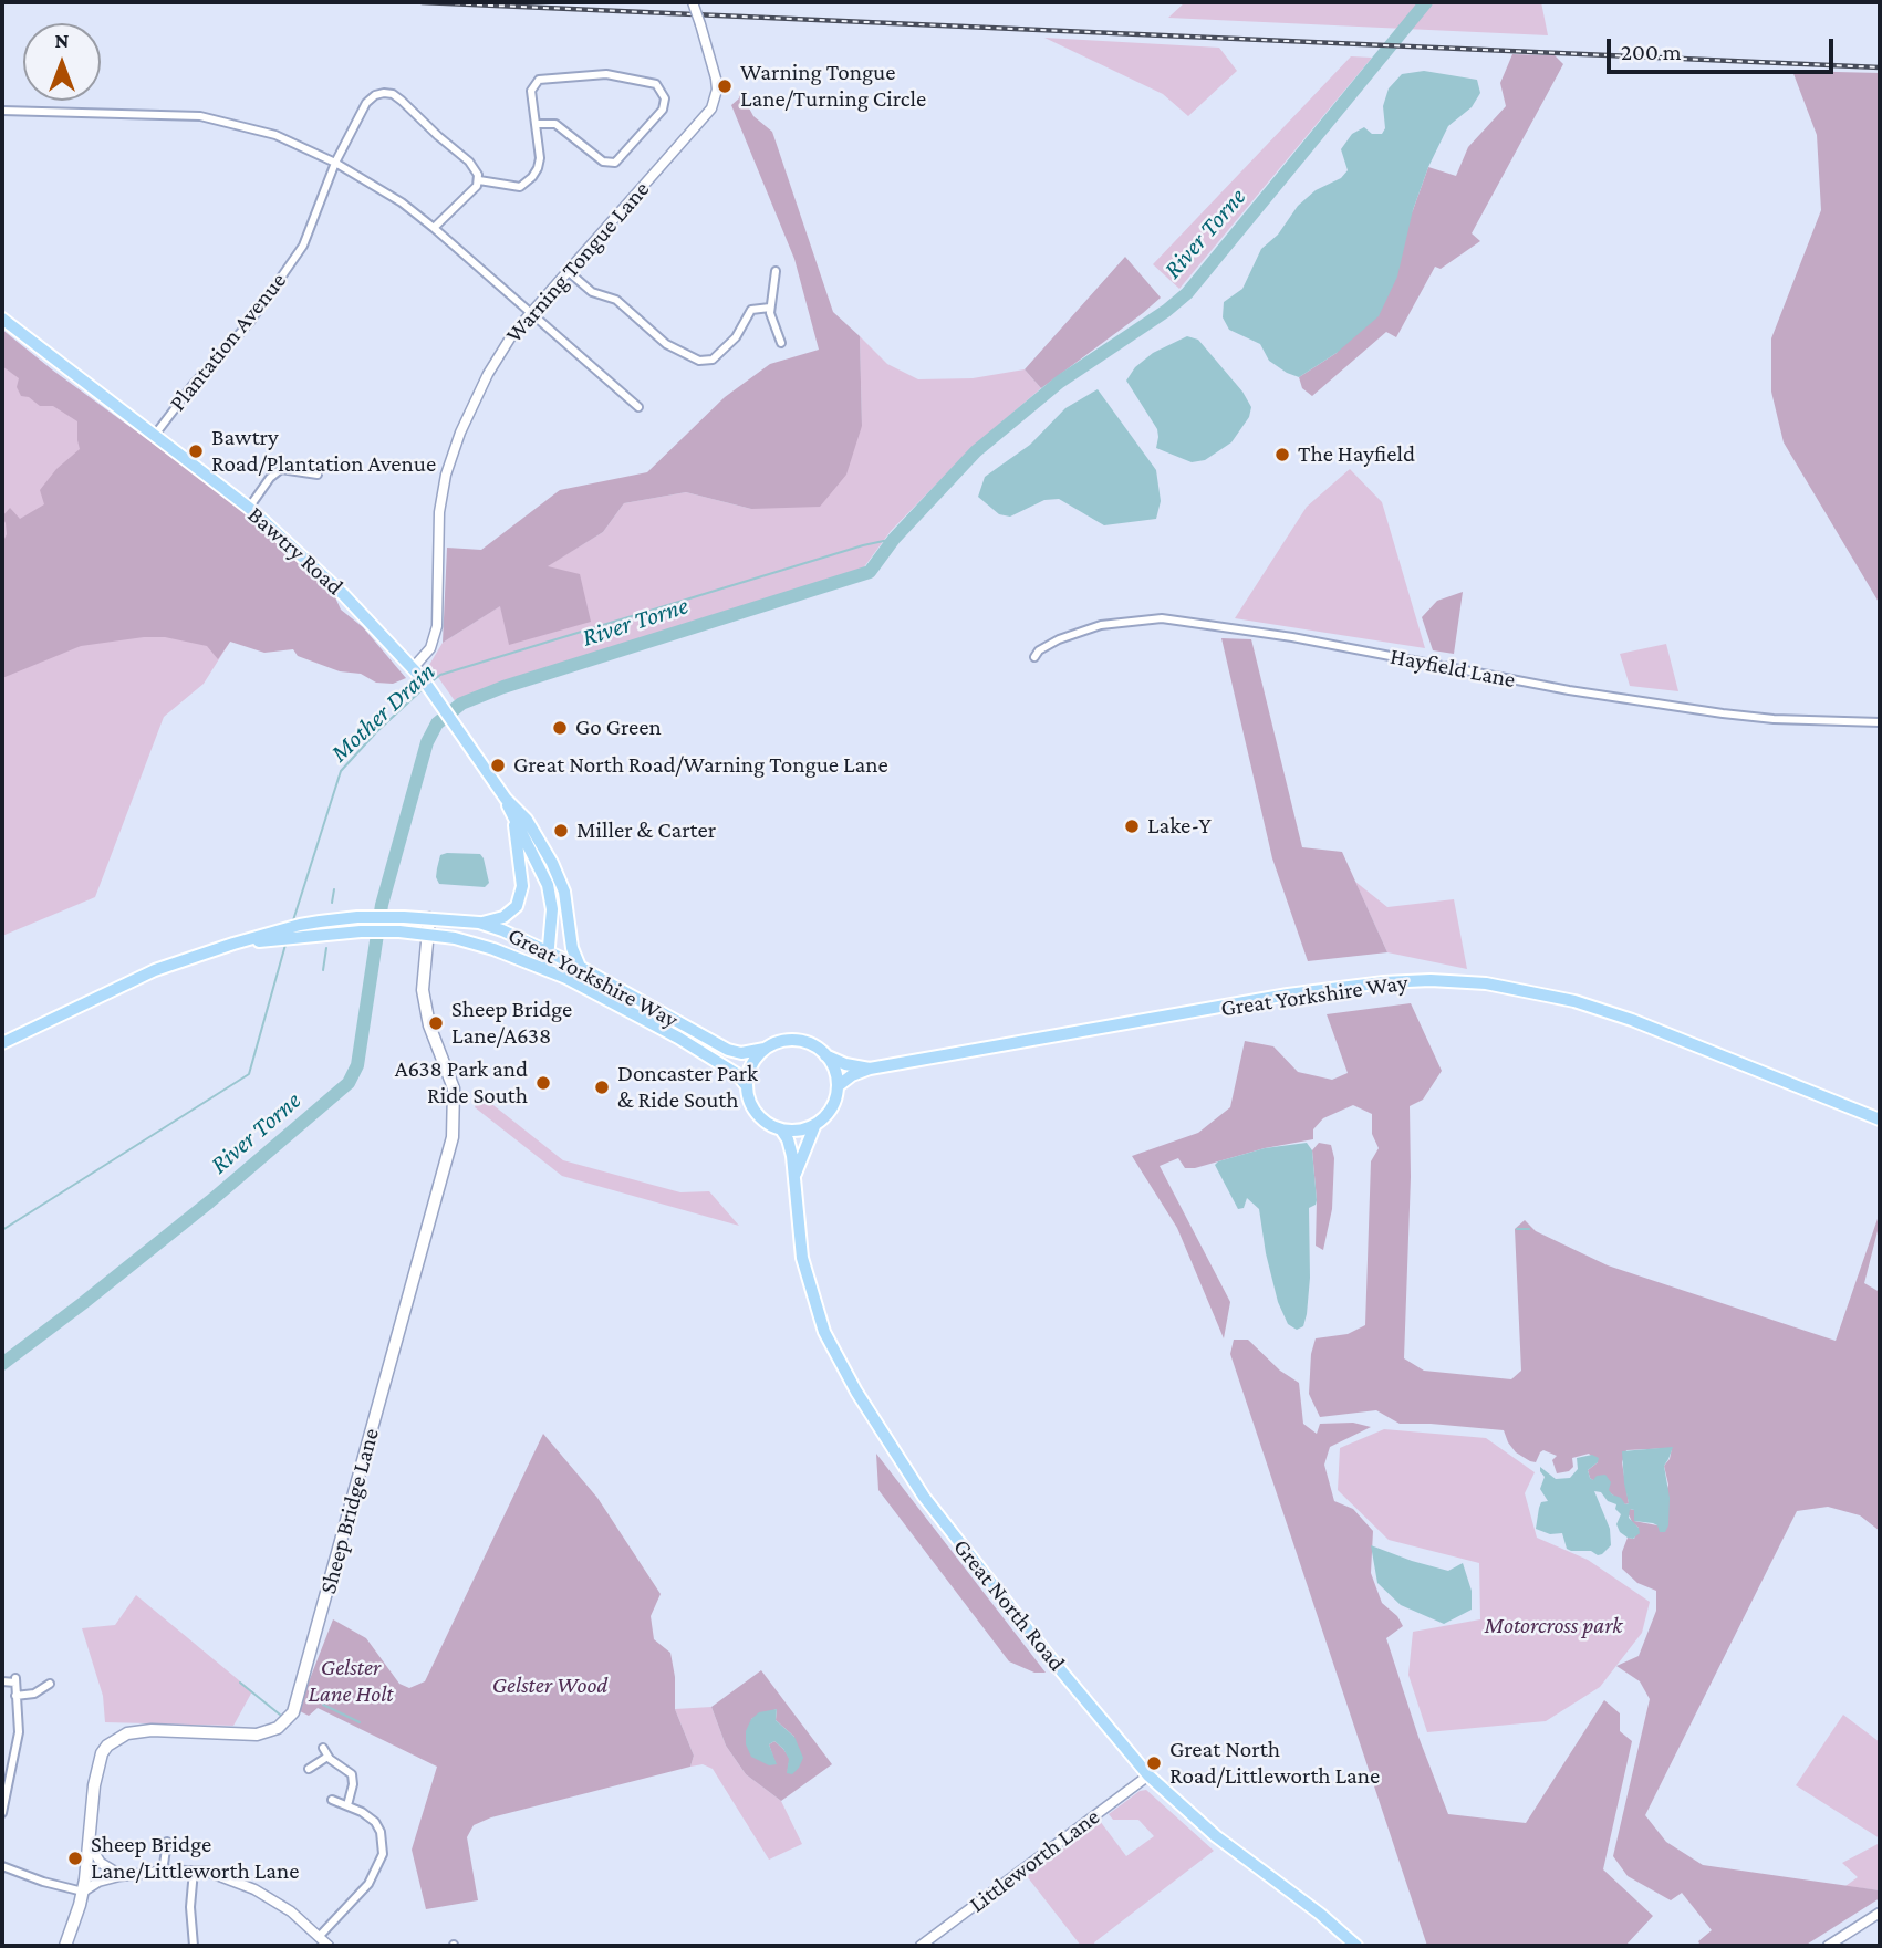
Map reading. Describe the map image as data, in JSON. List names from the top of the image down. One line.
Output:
{"streets":{"highway":["Bawtry Road","Great Yorkshire Way","Great North Road"],"main road":["Sheep Bridge Lane"],"street":["Warning Tongue Lane","Plantation Avenue","Hayfield Lane","Littleworth Lane"]},"crossings":[["Warning Tongue Lane","Bawtry Road"],["Plantation Avenue","Bawtry Road"],["Bawtry Road","Great Yorkshire Way"],["Great Yorkshire Way","Sheep Bridge Lane"],["Great Yorkshire Way","Great North Road"],["Great North Road","Littleworth Lane"]],"water":["River Torne","Mother Drain"],"parks":["Motorcross park","Gelster Lane Holt","Gelster Wood"],"places":["Warning Tongue Lane/Turning Circle","Bawtry Road/Plantation Avenue","The Hayfield","Go Green","Great North Road/Warning Tongue Lane","Lake-Y","Miller & Carter","Sheep Bridge Lane/A638","A638 Park and Ride South","Doncaster Park & Ride South","Great North Road/Littleworth Lane","Sheep Bridge Lane/Littleworth Lane"],"scale_bar":"200 m","north":"top"}
